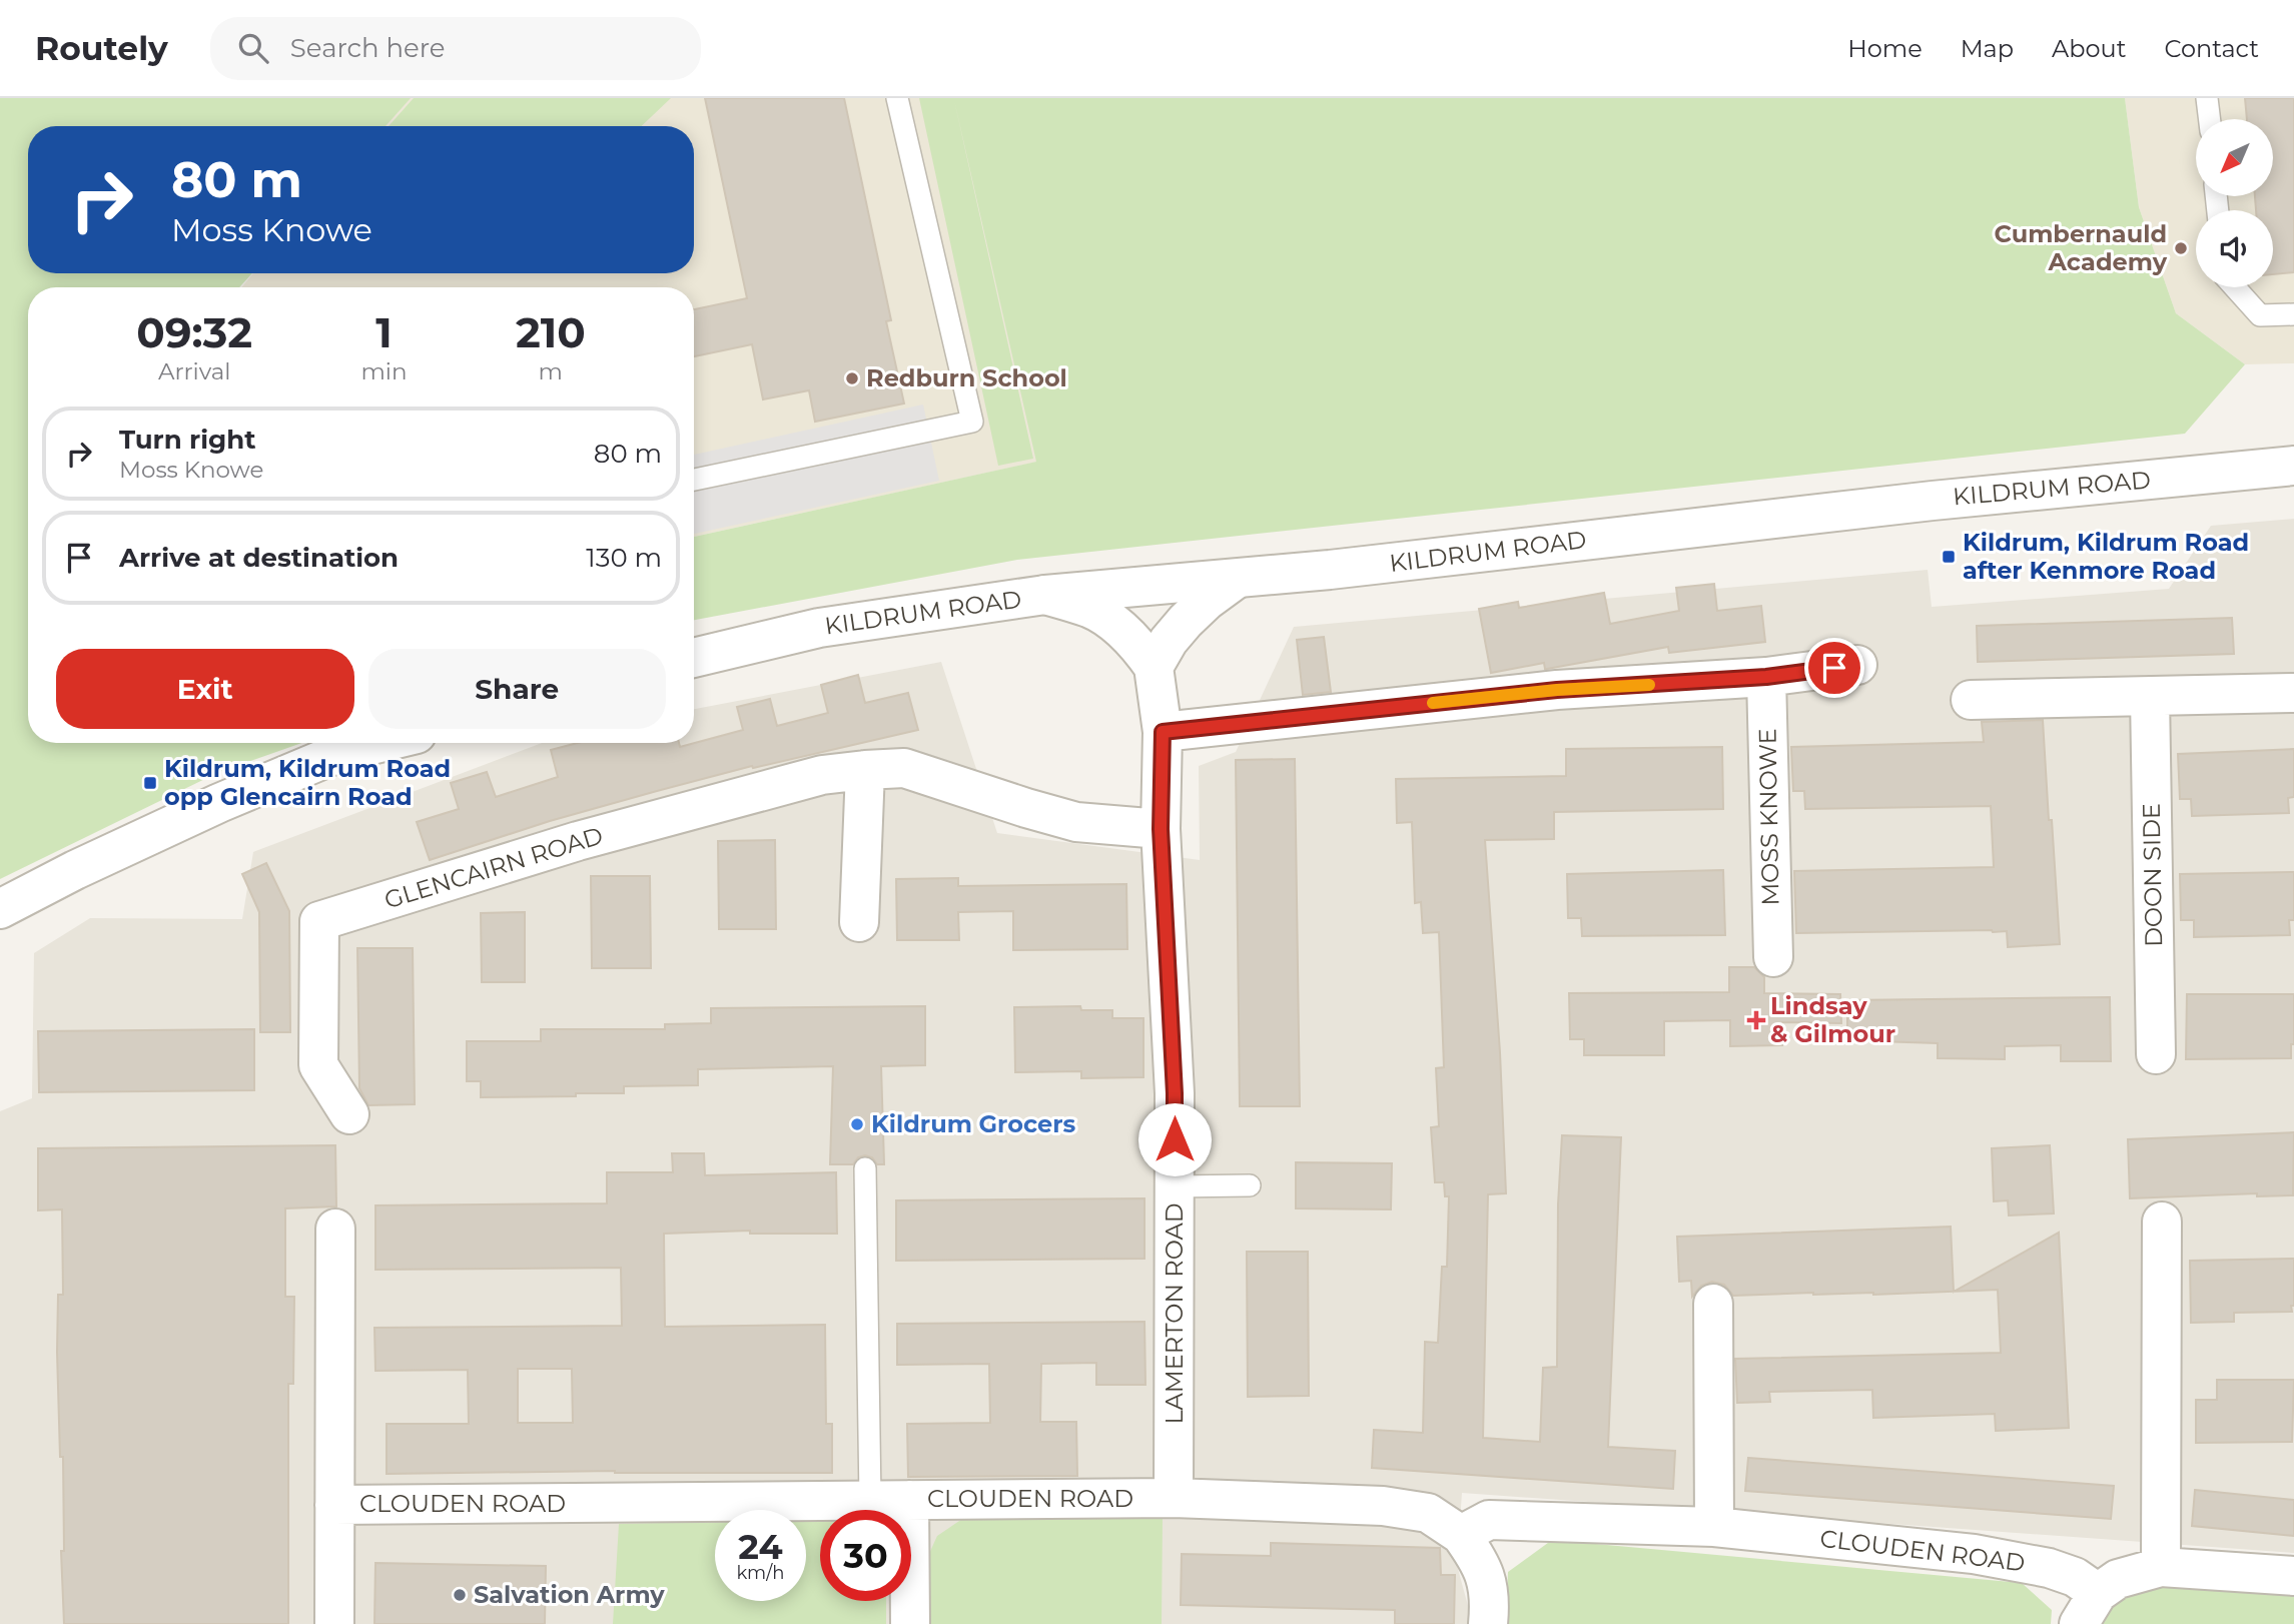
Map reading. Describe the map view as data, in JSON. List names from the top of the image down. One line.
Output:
{"streets":{"street":["KILDRUM ROAD","MOSS KNOWE","GLENCAIRN ROAD","DOON SIDE","LAMERTON ROAD","CLOUDEN ROAD"]},"crossings":[["GLENCAIRN ROAD","LAMERTON ROAD"],["LAMERTON ROAD","CLOUDEN ROAD"]],"places":{"other":["Cumbernauld Academy","Redburn School","Kildrum Grocers","Salvation Army"],"transit":["Kildrum, Kildrum Road after Kenmore Road","Kildrum, Kildrum Road opp Glencairn Road"],"health":["Lindsay & Gilmour"]},"north":"bottom left","page":{"header":"Routely","search":"Search here","nav":["Home","Map","About","Contact"],"turn":["80 m","Moss Knowe"],"eta":["09:32","Arrival","1","min","210","m"],"list":[{"name":"Turn right","note":"Moss Knowe","value":"80 m"},{"name":"Arrive at destination","value":"130 m"}],"buttons":["Exit","Share"],"speed":"24 km/h","limit":"30"}}
